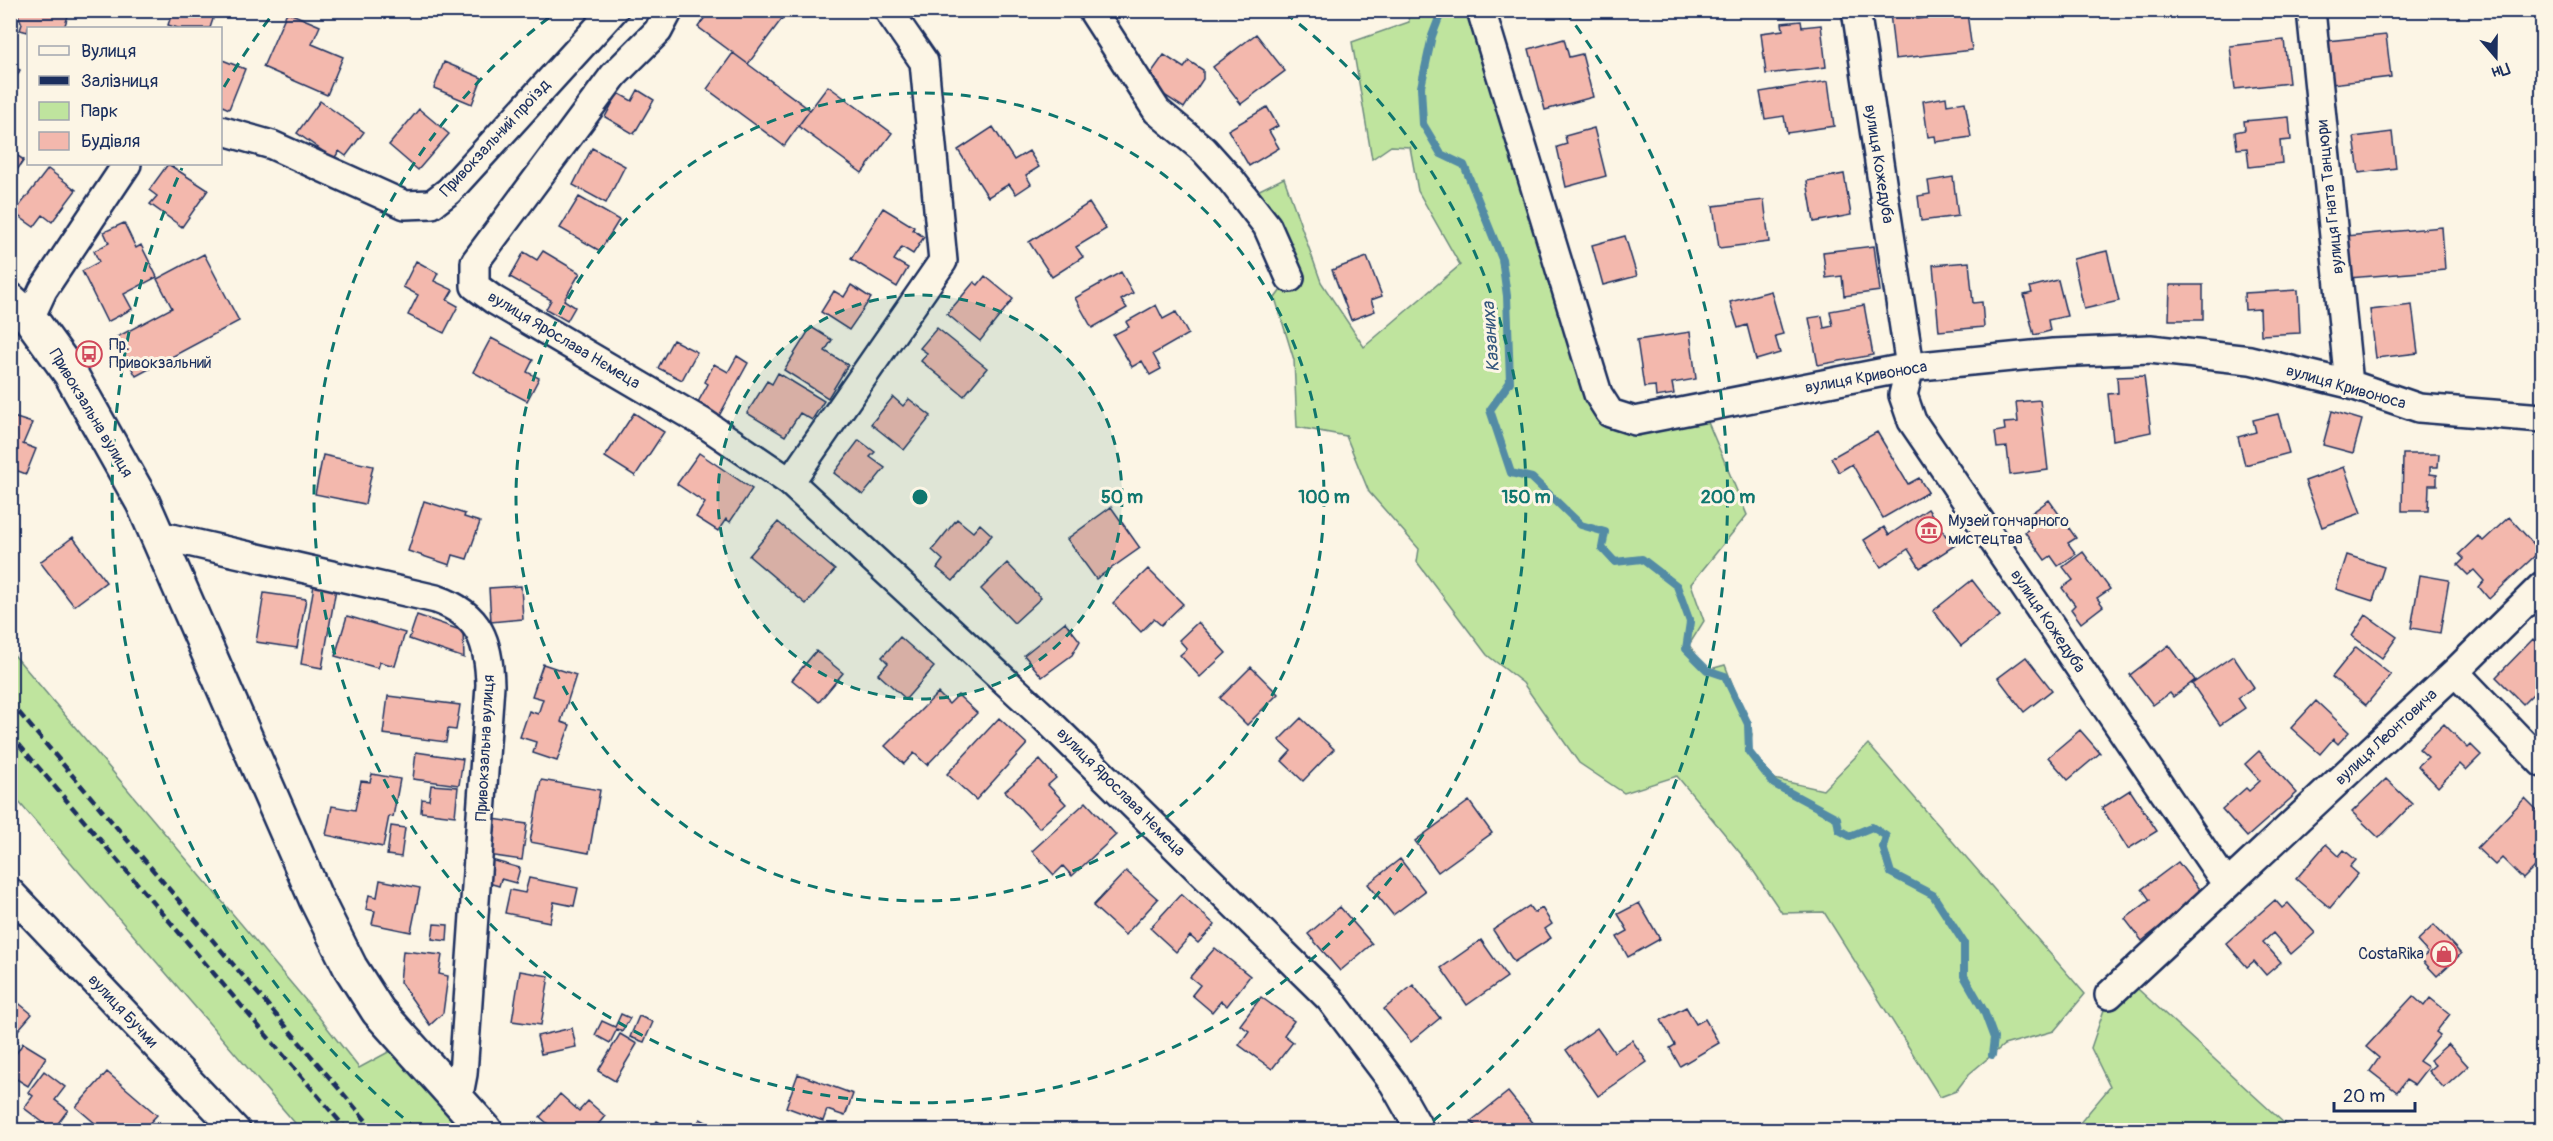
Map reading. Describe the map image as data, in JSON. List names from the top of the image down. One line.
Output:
{"streets":{"street":["Привокзальний проїзд","вулиця Кожедуба","вулиця Гната Танцюри","вулиця Ярослава Нємеца","вулиця Кривоноса","Привокзальна вулиця","вулиця Леонтовича","вулиця Бучми"]},"crossings":[["вулиця Кожедуба","вулиця Кривоноса"],["вулиця Кожедуба","вулиця Леонтовича"],["вулиця Гната Танцюри","вулиця Кривоноса"]],"water":["Казаниха"],"places":{"bus stop":["Пр. Привокзальний"],"museum":["Музей гончарного мистецтва"],"shop":["CostaRika"]},"legend":["Вулиця","Залізниця","Парк","Будівля"],"scale_bar":"20 m","north":"bottom","rings":["50 m","100 m","150 m","200 m"]}
